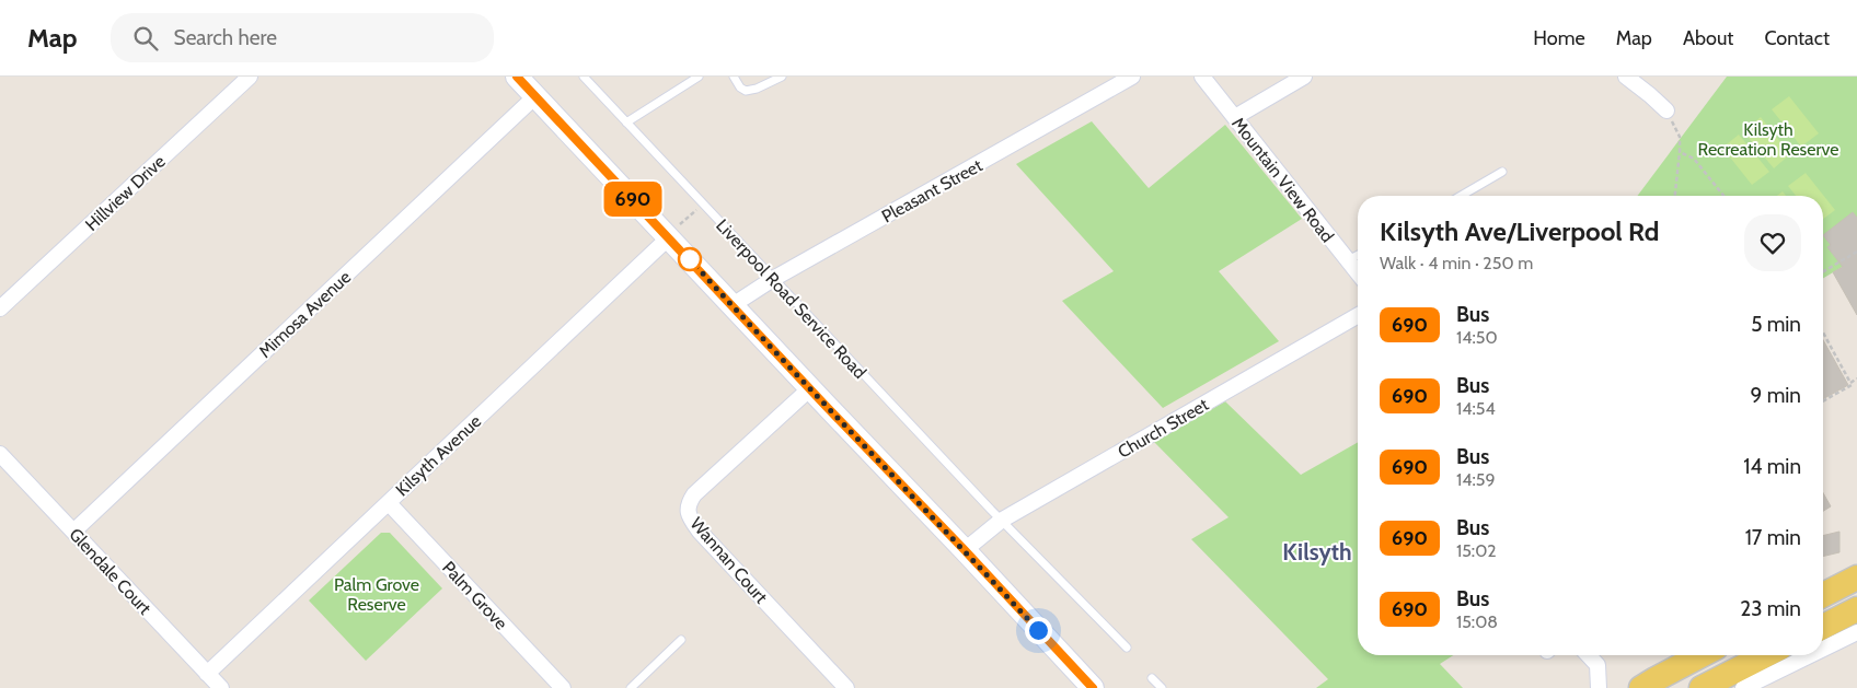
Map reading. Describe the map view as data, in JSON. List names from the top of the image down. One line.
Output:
{"streets":{"street":["Mountain View Road","Pleasant Street","Hillview Drive","Mimosa Avenue","Church Street","Kilsyth Avenue","Wannan Court","Glendale Court","Palm Grove"],"lane":["Liverpool Road Service Road"]},"crossings":[["Pleasant Street","Liverpool Road Service Road"],["Liverpool Road Service Road","Church Street"],["Mimosa Avenue","Glendale Court"],["Kilsyth Avenue","Glendale Court"],["Kilsyth Avenue","Palm Grove"]],"districts":["Kilsyth"],"parks":["Kilsyth Recreation Reserve","Palm Grove Reserve"],"lines":["bus line 690"],"page":{"header":"Map","search":"Search here","nav":["Home","Map","About","Contact"],"on_map":"690","heading":["Kilsyth Ave/Liverpool Rd","Walk · 4 min · 250 m"],"list":[{"mark":"690","name":"Bus","note":"14:50","value":"5 min"},{"mark":"690","name":"Bus","note":"14:54","value":"9 min"},{"mark":"690","name":"Bus","note":"14:59","value":"14 min"},{"mark":"690","name":"Bus","note":"15:02","value":"17 min"},{"mark":"690","name":"Bus","note":"15:08","value":"23 min"}]}}
